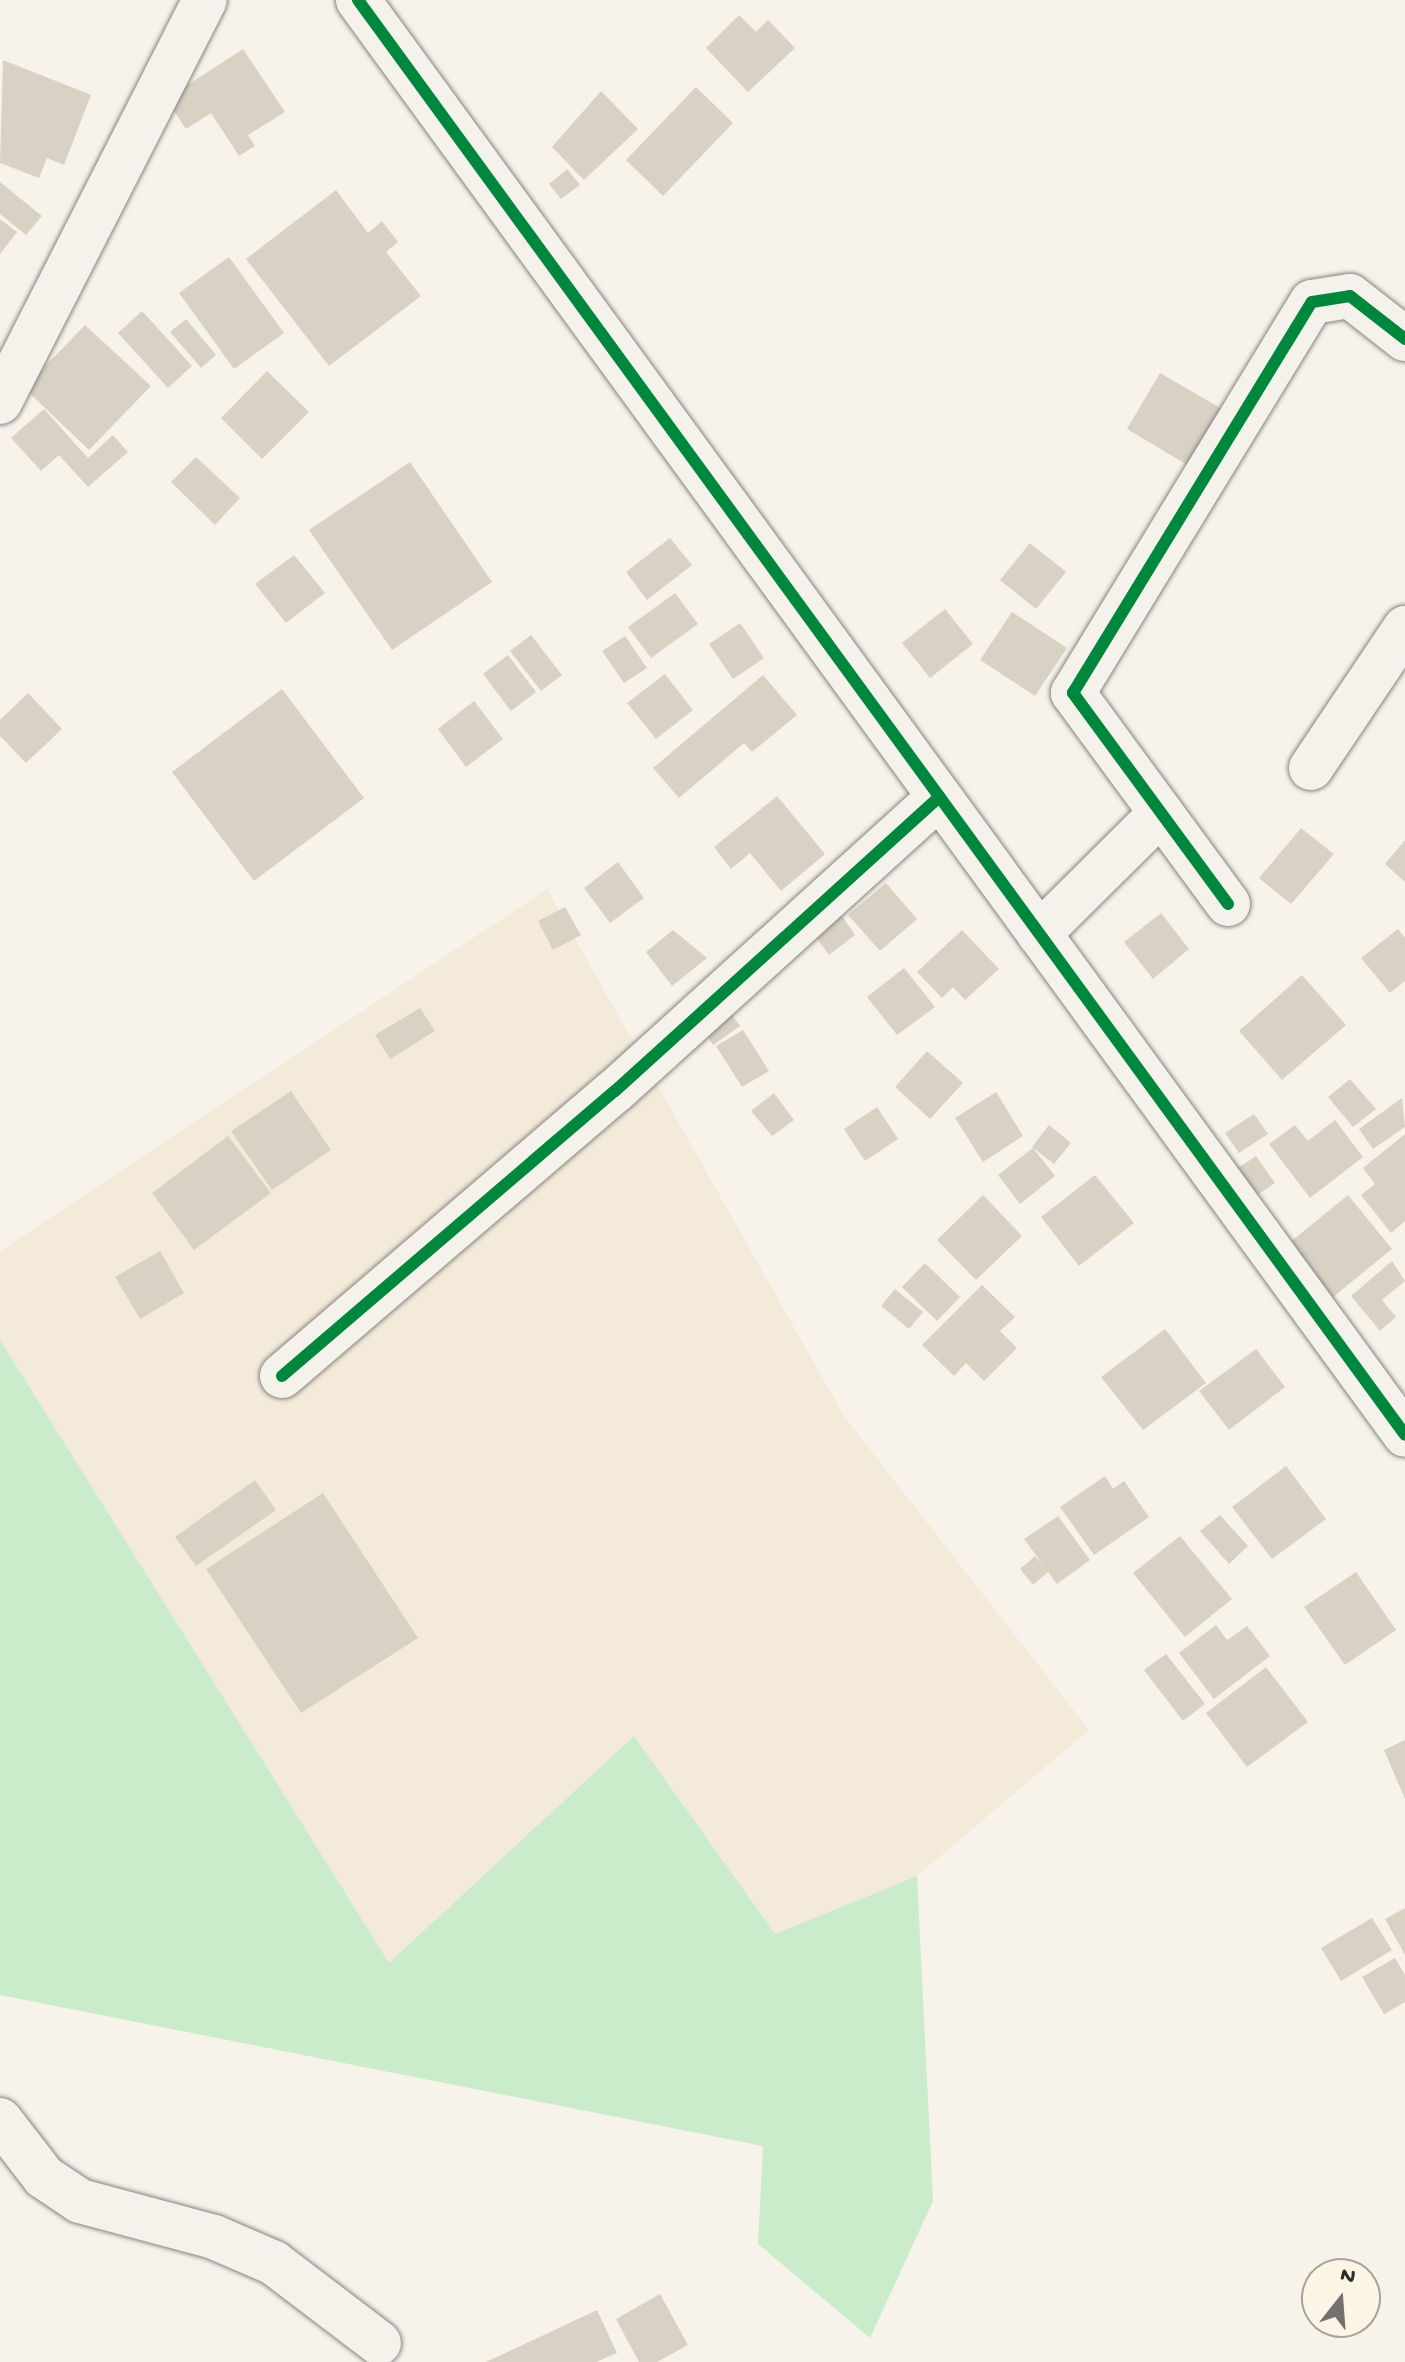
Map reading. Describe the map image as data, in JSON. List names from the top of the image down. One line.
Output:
{"north":"top"}
